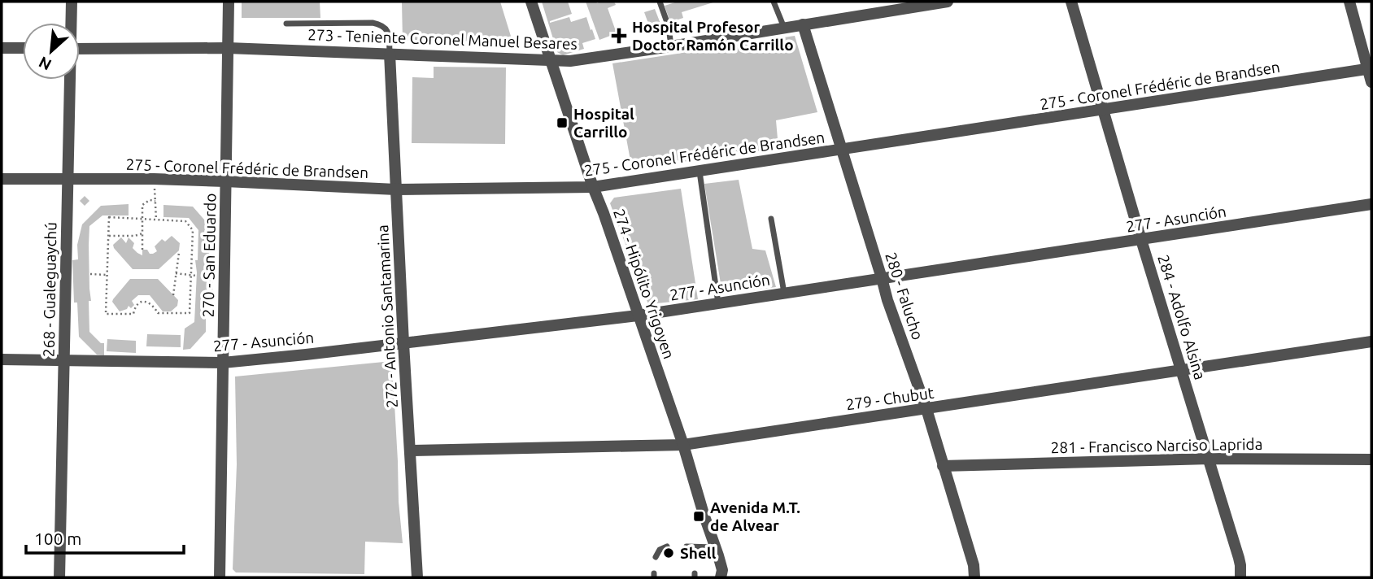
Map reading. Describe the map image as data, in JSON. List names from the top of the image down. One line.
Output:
{"streets":{"street":["273 - Teniente Coronel Manuel Besares","275 - Coronel Frédéric de Brandsen","277 - Asunción","270 - San Eduardo","274 - Hipólito Yrigoyen","268 - Gualeguaychú","280 - Falucho","272 - Antonio Santamarina","284 - Adolfo Alsina","279 - Chubut","281 - Francisco Narciso Laprida"]},"crossings":[["273 - Teniente Coronel Manuel Besares","270 - San Eduardo"],["273 - Teniente Coronel Manuel Besares","274 - Hipólito Yrigoyen"],["273 - Teniente Coronel Manuel Besares","280 - Falucho"],["273 - Teniente Coronel Manuel Besares","272 - Antonio Santamarina"],["275 - Coronel Frédéric de Brandsen","270 - San Eduardo"],["275 - Coronel Frédéric de Brandsen","274 - Hipólito Yrigoyen"],["275 - Coronel Frédéric de Brandsen","268 - Gualeguaychú"],["275 - Coronel Frédéric de Brandsen","280 - Falucho"],["275 - Coronel Frédéric de Brandsen","272 - Antonio Santamarina"],["275 - Coronel Frédéric de Brandsen","284 - Adolfo Alsina"],["277 - Asunción","270 - San Eduardo"],["277 - Asunción","274 - Hipólito Yrigoyen"],["277 - Asunción","268 - Gualeguaychú"],["277 - Asunción","280 - Falucho"],["277 - Asunción","272 - Antonio Santamarina"],["277 - Asunción","284 - Adolfo Alsina"],["274 - Hipólito Yrigoyen","279 - Chubut"],["280 - Falucho","279 - Chubut"],["280 - Falucho","281 - Francisco Narciso Laprida"],["272 - Antonio Santamarina","279 - Chubut"],["284 - Adolfo Alsina","279 - Chubut"],["284 - Adolfo Alsina","281 - Francisco Narciso Laprida"]],"places":{"health":["Hospital Profesor Doctor Ramón Carrillo"],"transit":["Hospital Carrillo","Avenida M.T. de Alvear"],"other":["Shell"]},"scale_bar":"100 m","north":"bottom left"}
